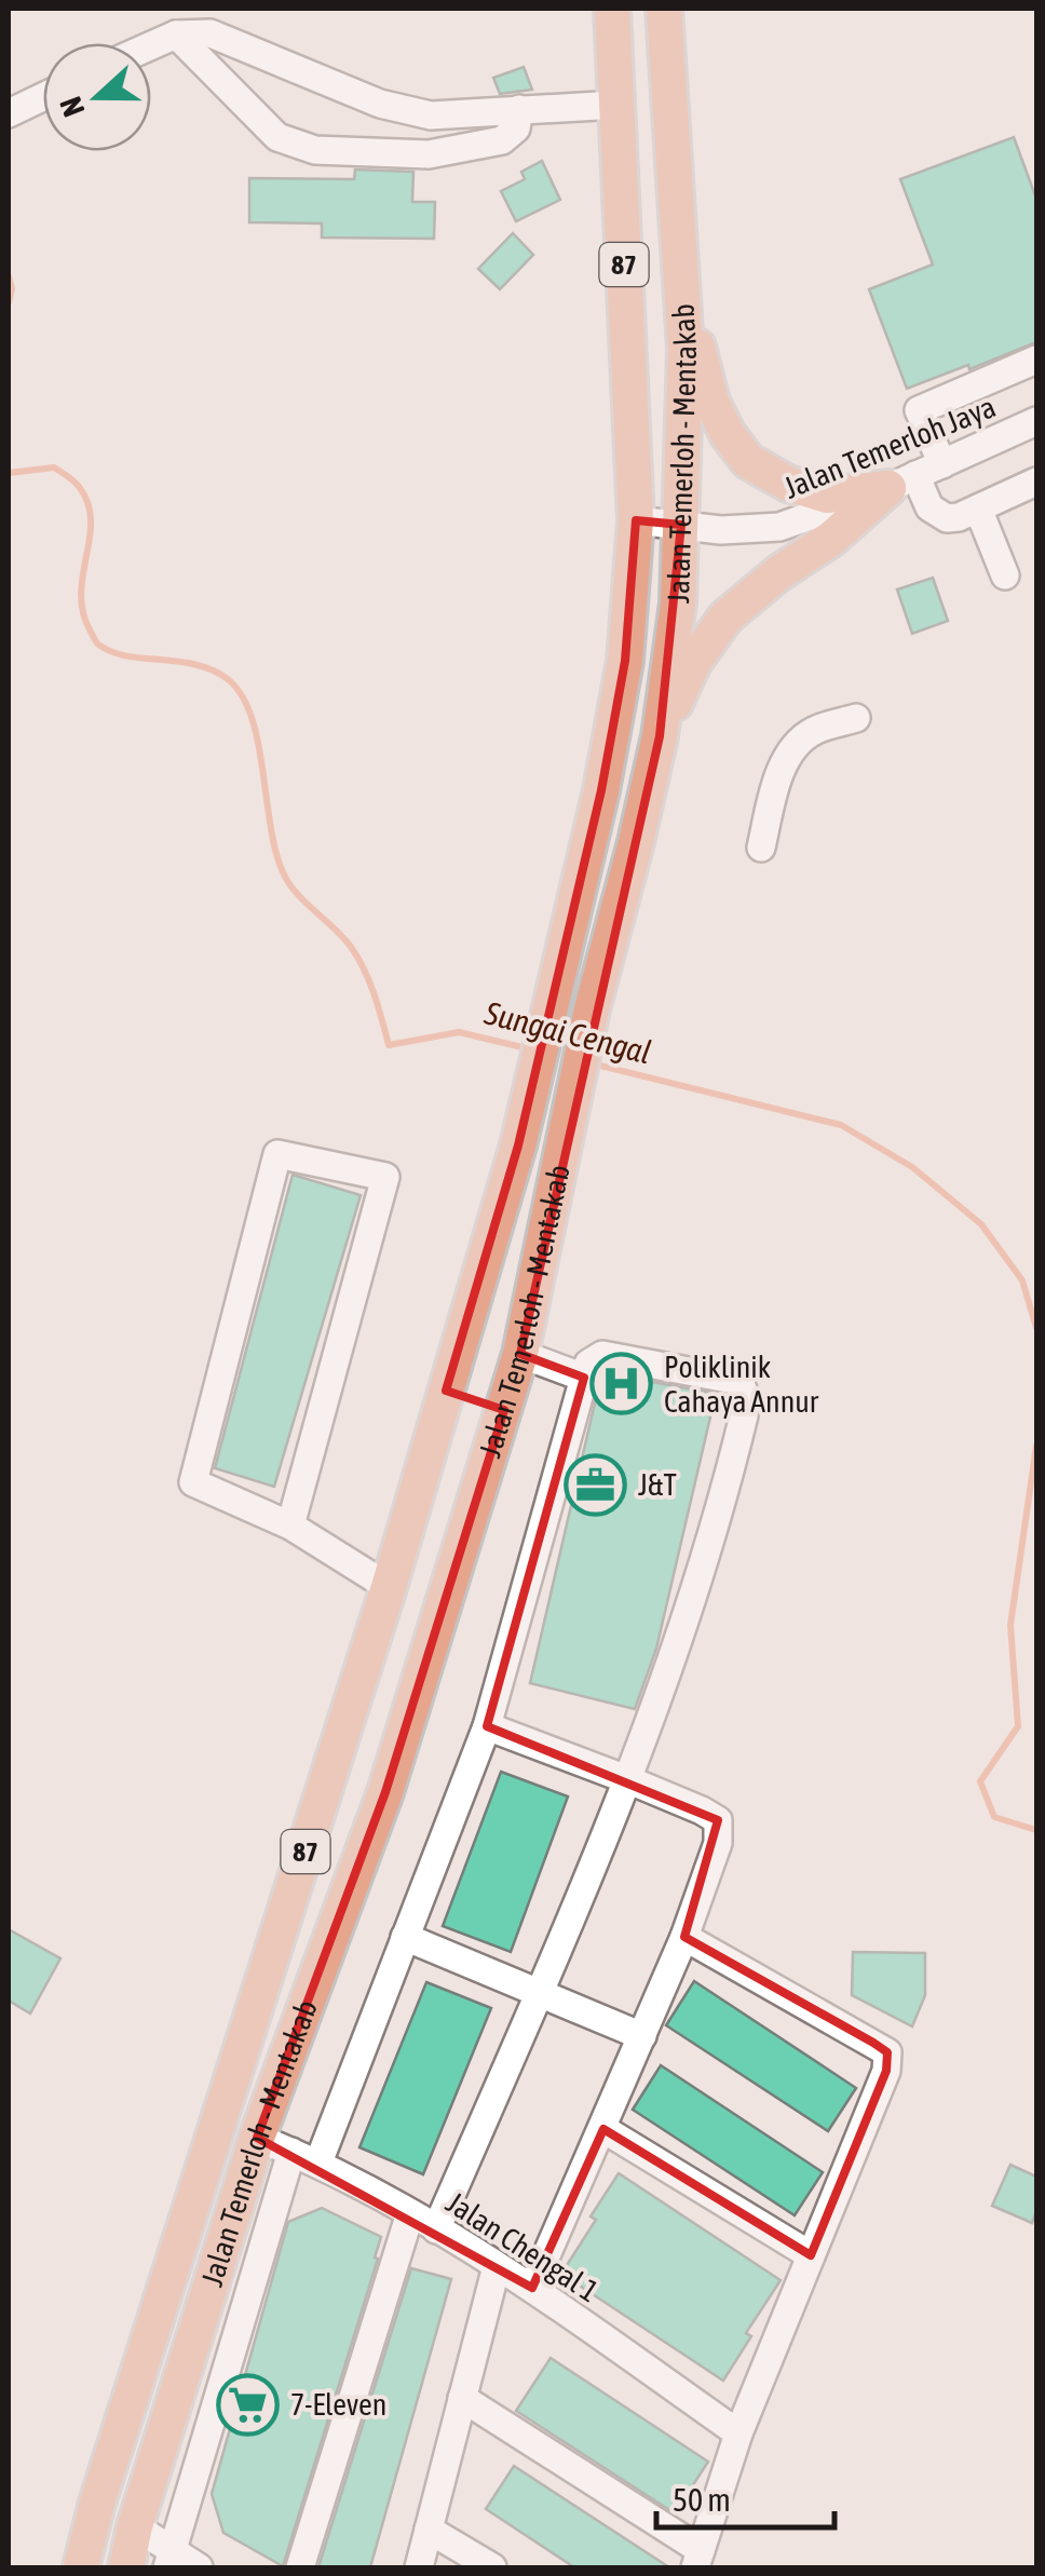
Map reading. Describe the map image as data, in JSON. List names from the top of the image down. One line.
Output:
{"streets":{"main road":["87","Jalan Temerloh - Mentakab"],"street":["Jalan Temerloh Jaya","Jalan Chengal 1"]},"crossings":[["Jalan Temerloh Jaya","Jalan Temerloh - Mentakab"],["Jalan Temerloh - Mentakab","Jalan Chengal 1"]],"water":["Sungai Cengal"],"places":{"hospital":["Poliklinik Cahaya Annur"],"office":["J&T"],"supermarket":["7-Eleven"]},"scale_bar":"50 m","north":"left"}
